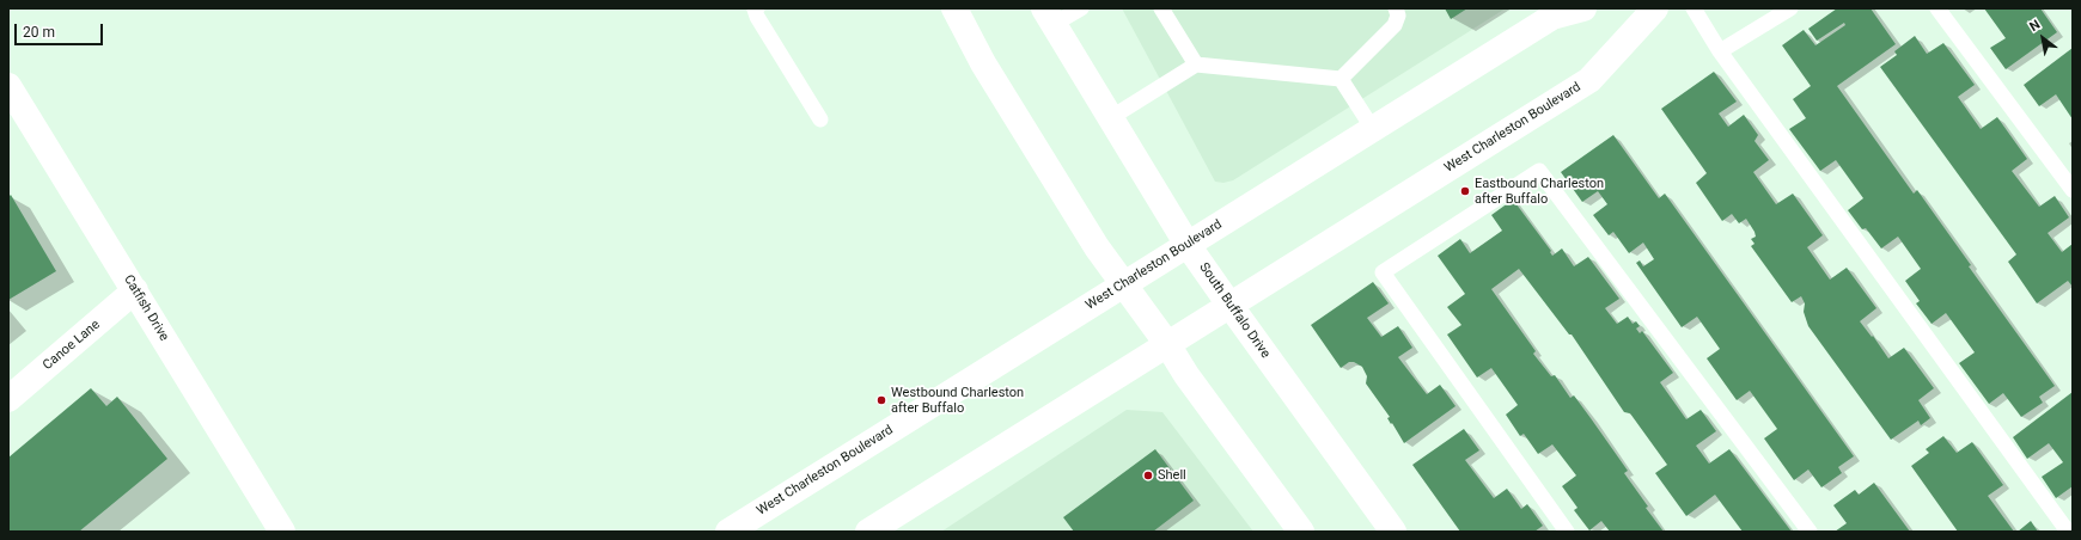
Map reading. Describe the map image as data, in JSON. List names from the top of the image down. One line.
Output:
{"streets":{"main road":["West Charleston Boulevard","Catfish Drive","South Buffalo Drive","Canoe Lane"]},"crossings":[["West Charleston Boulevard","South Buffalo Drive"],["Catfish Drive","Canoe Lane"]],"places":["Eastbound Charleston after Buffalo","Westbound Charleston after Buffalo","Shell"],"scale_bar":"20 m","north":"top left"}
